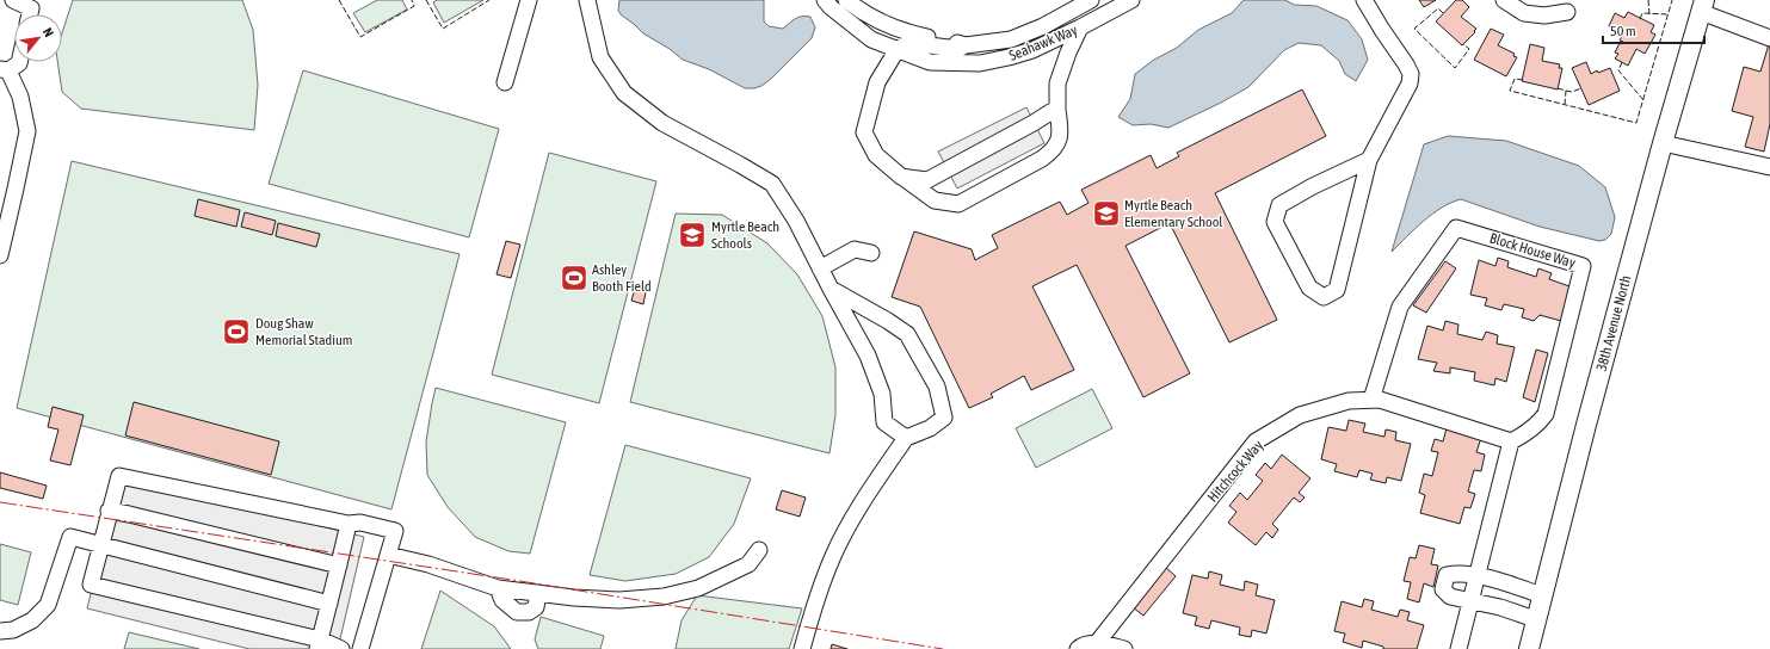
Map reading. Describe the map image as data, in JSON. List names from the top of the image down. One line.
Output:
{"streets":{"main road":["38th Avenue North"],"street":["Seahawk Way","Block House Way","Hitchcock Way"]},"crossings":[["Block House Way","Hitchcock Way"]],"places":{"school or university":["Myrtle Beach Elementary School","Myrtle Beach Schools"],"sports":["Ashley Booth Field","Doug Shaw Memorial Stadium"]},"scale_bar":"50 m","north":"top right"}
